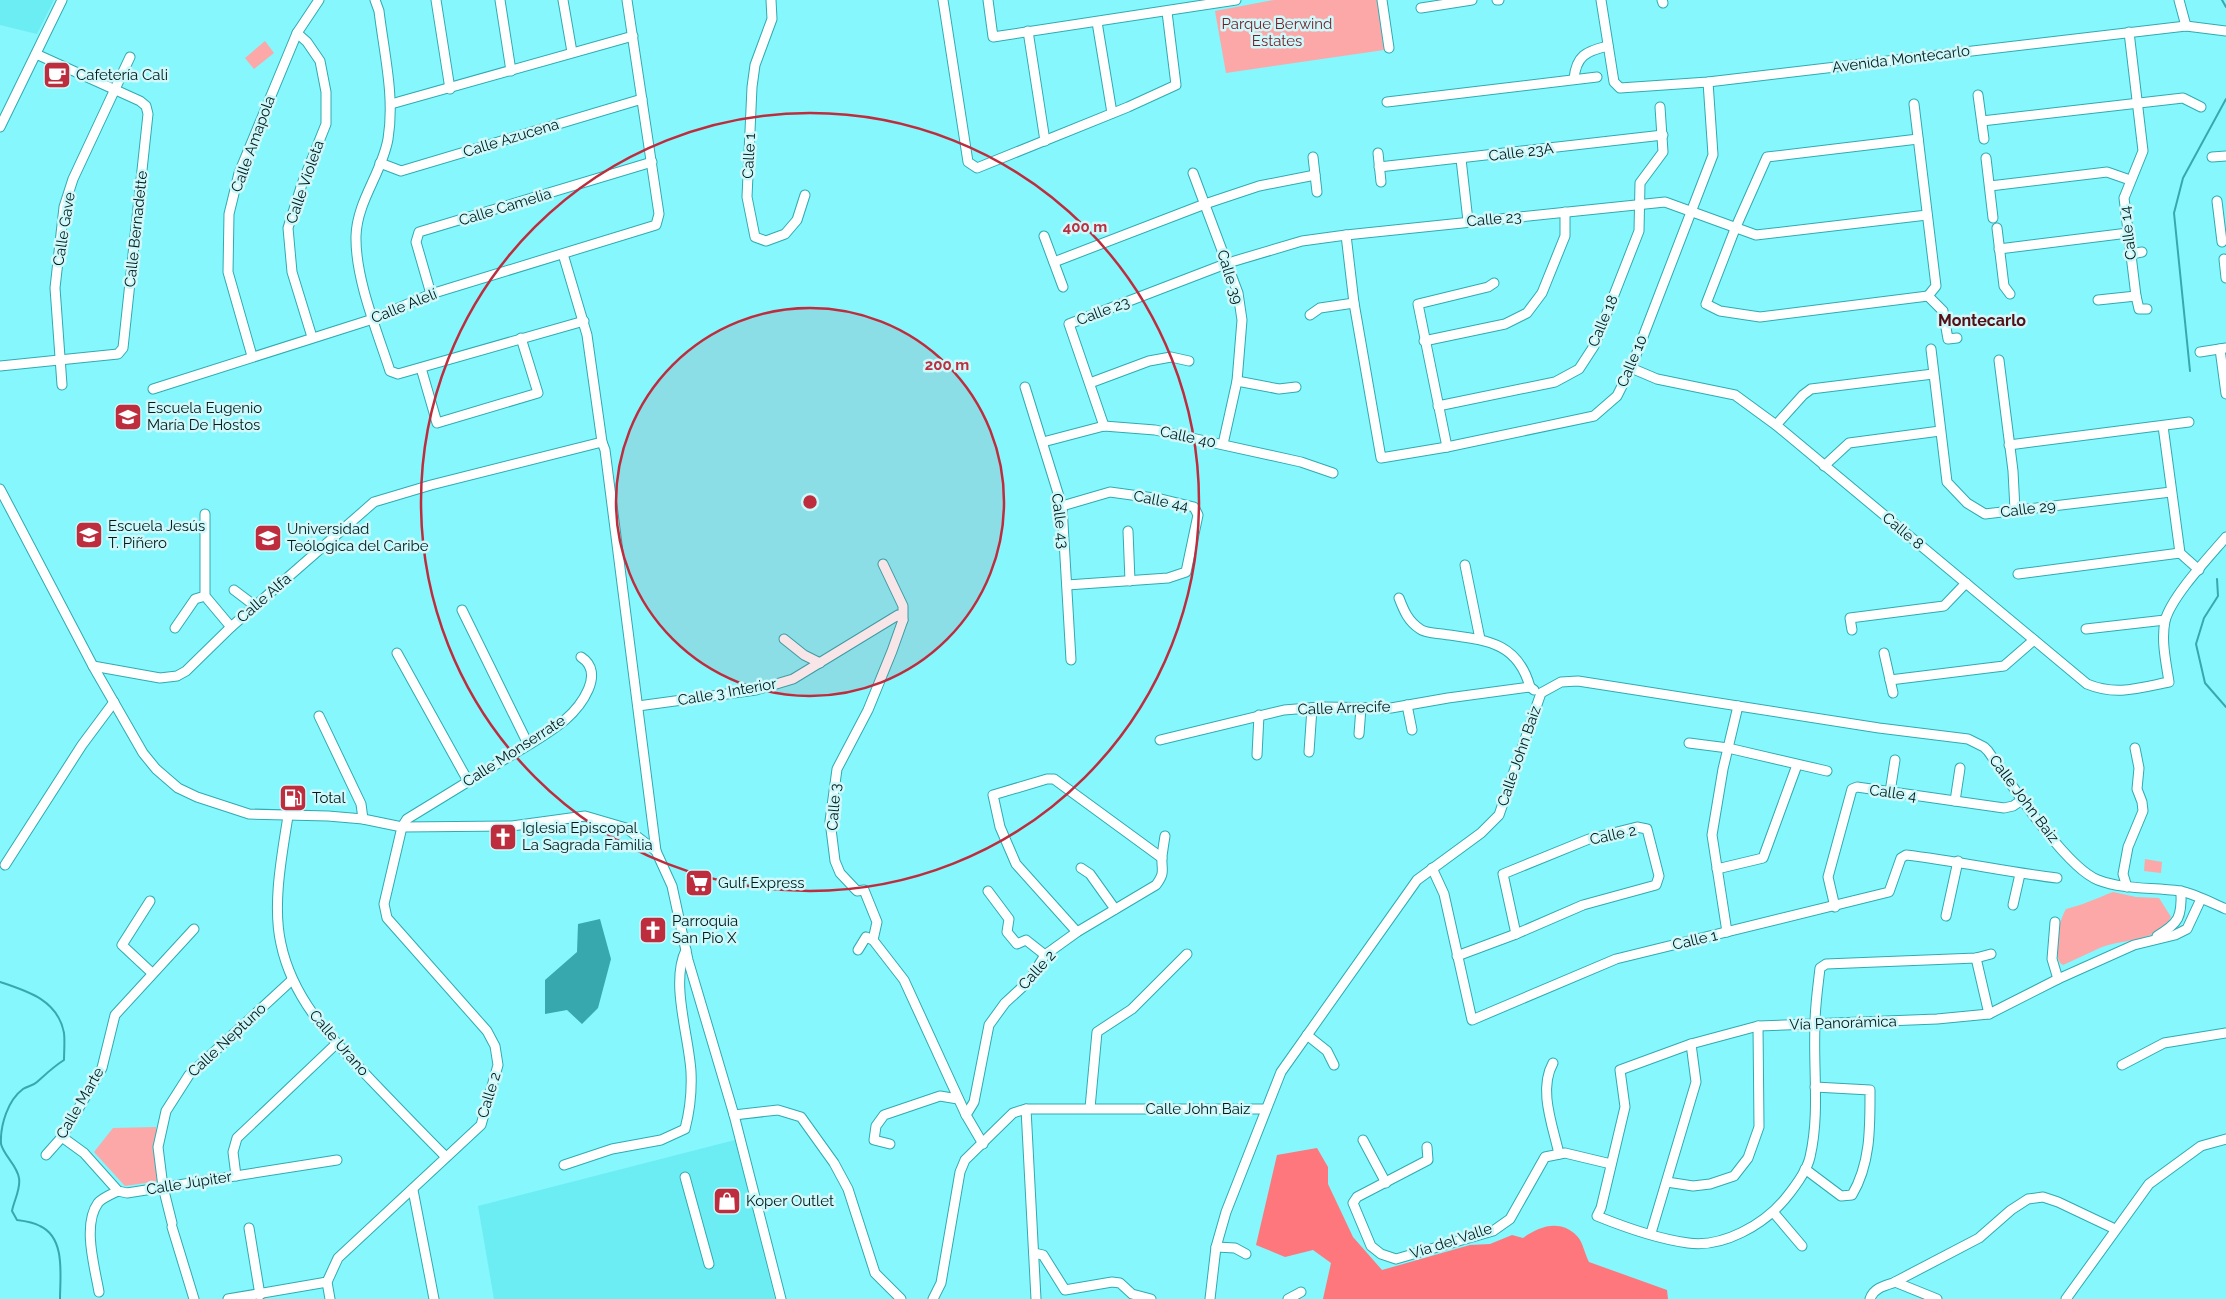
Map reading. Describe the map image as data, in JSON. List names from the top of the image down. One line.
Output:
{"streets":{"street":["Avenida Montecarlo","Calle Azucena","Calle Amapola","Calle 23A","Calle 1","Calle Violeta","Calle Camelia","Calle 23","Calle Gave","Calle Bernadette","Calle 14","Calle 39","Calle Alelí","Calle 18","Calle 10","Calle 40","Calle 44","Calle 29","Calle 43","Calle 8","Calle Alfa","Calle 3 Interior","Calle Arrecife","Calle Monserrate","Calle John Baiz","Calle 4","Calle 3","Calle 2","Vía Panorámica","Calle Neptuno","Calle Urano","Calle Marte","Calle Júpiter","Vía del Valle"]},"crossings":[["Avenida Montecarlo","Calle 14"],["Avenida Montecarlo","Calle 10"],["Calle Amapola","Calle Violeta"],["Calle Amapola","Calle Alelí"],["Calle 23A","Calle 18"],["Calle 1","Calle John Baiz"],["Calle 1","Calle 4"],["Calle 1","Calle 2"],["Calle Violeta","Calle Alelí"],["Calle Camelia","Calle Alelí"],["Calle 23","Calle 39"],["Calle 23","Calle 18"],["Calle 23","Calle 10"],["Calle Gave","Calle Bernadette"],["Calle 39","Calle 40"],["Calle 10","Calle 8"],["Calle 40","Calle 43"],["Calle 44","Calle 43"],["Calle 3 Interior","Calle 3"],["Calle Monserrate","Calle 2"],["Calle John Baiz","Calle 4"],["Calle John Baiz","Vía Panorámica"],["Calle 2","Calle Urano"],["Calle Neptuno","Calle Urano"],["Calle Neptuno","Calle Júpiter"]],"districts":["Montecarlo"],"parks":["Parque Berwind Estates"],"places":{"cafe":["Cafetería Cali"],"school or university":["Escuela Eugenio María De Hostos","Escuela Jesús T. Piñero","Universidad Teólogica del Caribe"],"fuel station":["Total"],"church":["Iglesia Episcopal La Sagrada Familia","Parroquia San Pio X"],"supermarket":["Gulf Express"],"shop":["Koper Outlet"]},"rings":["400 m","200 m"]}
